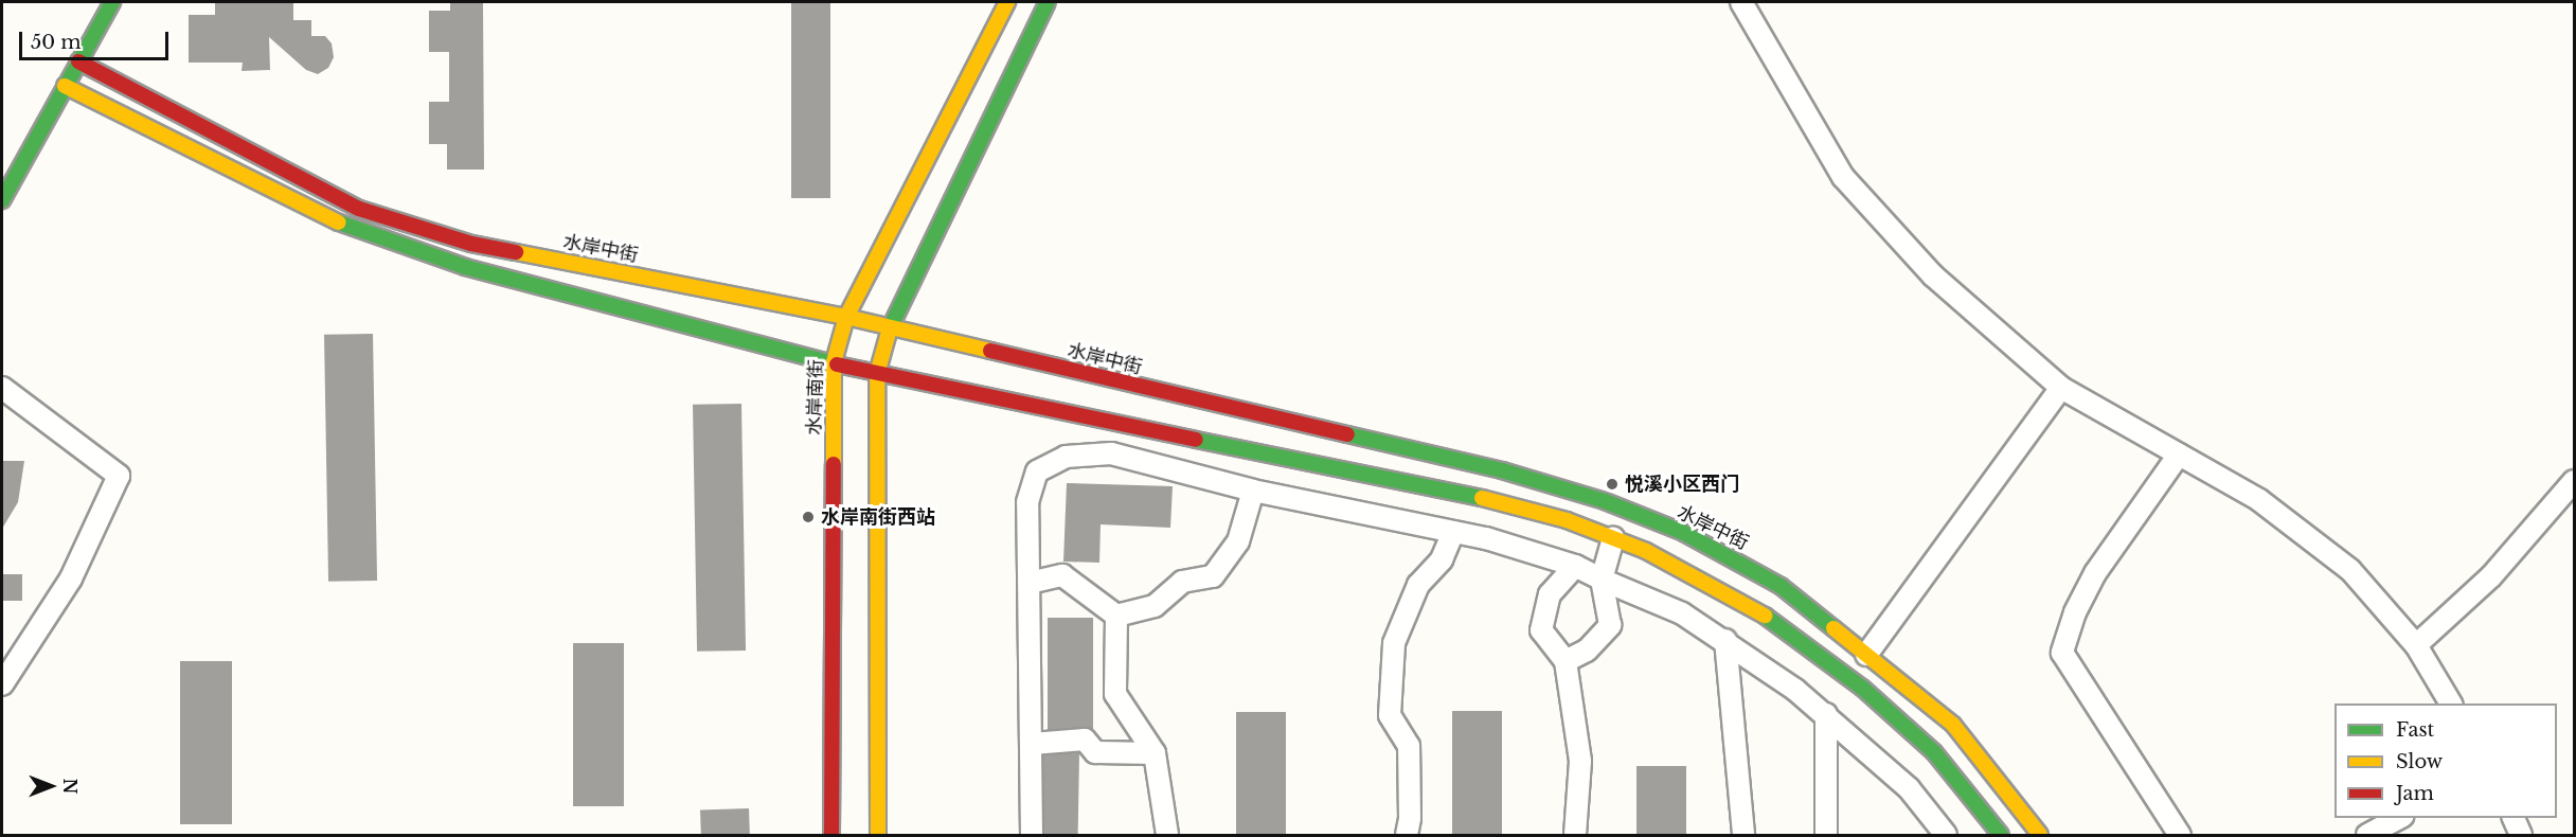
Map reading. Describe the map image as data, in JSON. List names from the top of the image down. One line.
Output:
{"streets":{"street":["水岸中街","水岸南街"]},"crossings":[["水岸中街","水岸南街"]],"places":["悦溪小区西门","水岸南街西站"],"legend":["Fast","Slow","Jam"],"scale_bar":"50 m","north":"right"}
